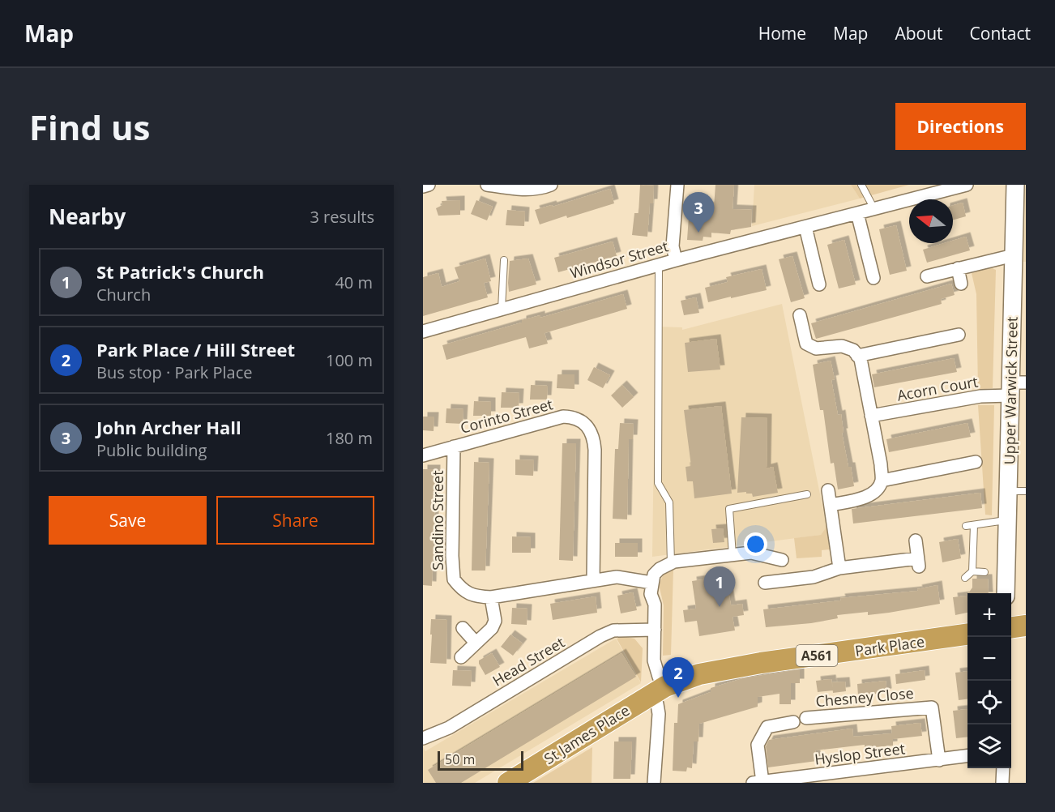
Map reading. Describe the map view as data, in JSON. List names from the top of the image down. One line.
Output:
{"streets":{"highway":["Park Place","A561","St James Place"],"main road":["Upper Warwick Street"],"street":["Windsor Street","Acorn Court","Corinto Street","Sandino Street","Head Street","Chesney Close","Hyslop Street"]},"crossings":[["Acorn Court","Upper Warwick Street"],["Corinto Street","Sandino Street"],["Park Place","St James Place"],["Chesney Close","Hyslop Street"]],"scale_bar":"50 m","north":"left","page":{"header":"Map","nav":["Home","Map","About","Contact"],"buttons":["Directions",["Save","Share"]],"title":"Find us","heading":["Nearby","3 results"],"pins":["3","1","2"],"list":[{"mark":"1","name":"St Patrick's Church","note":"Church","value":"40 m"},{"mark":"2","name":"Park Place / Hill Street","note":"Bus stop · Park Place","value":"100 m"},{"mark":"3","name":"John Archer Hall","note":"Public building","value":"180 m"}],"map_buttons":["+","−"],"scale":"50 m"}}
